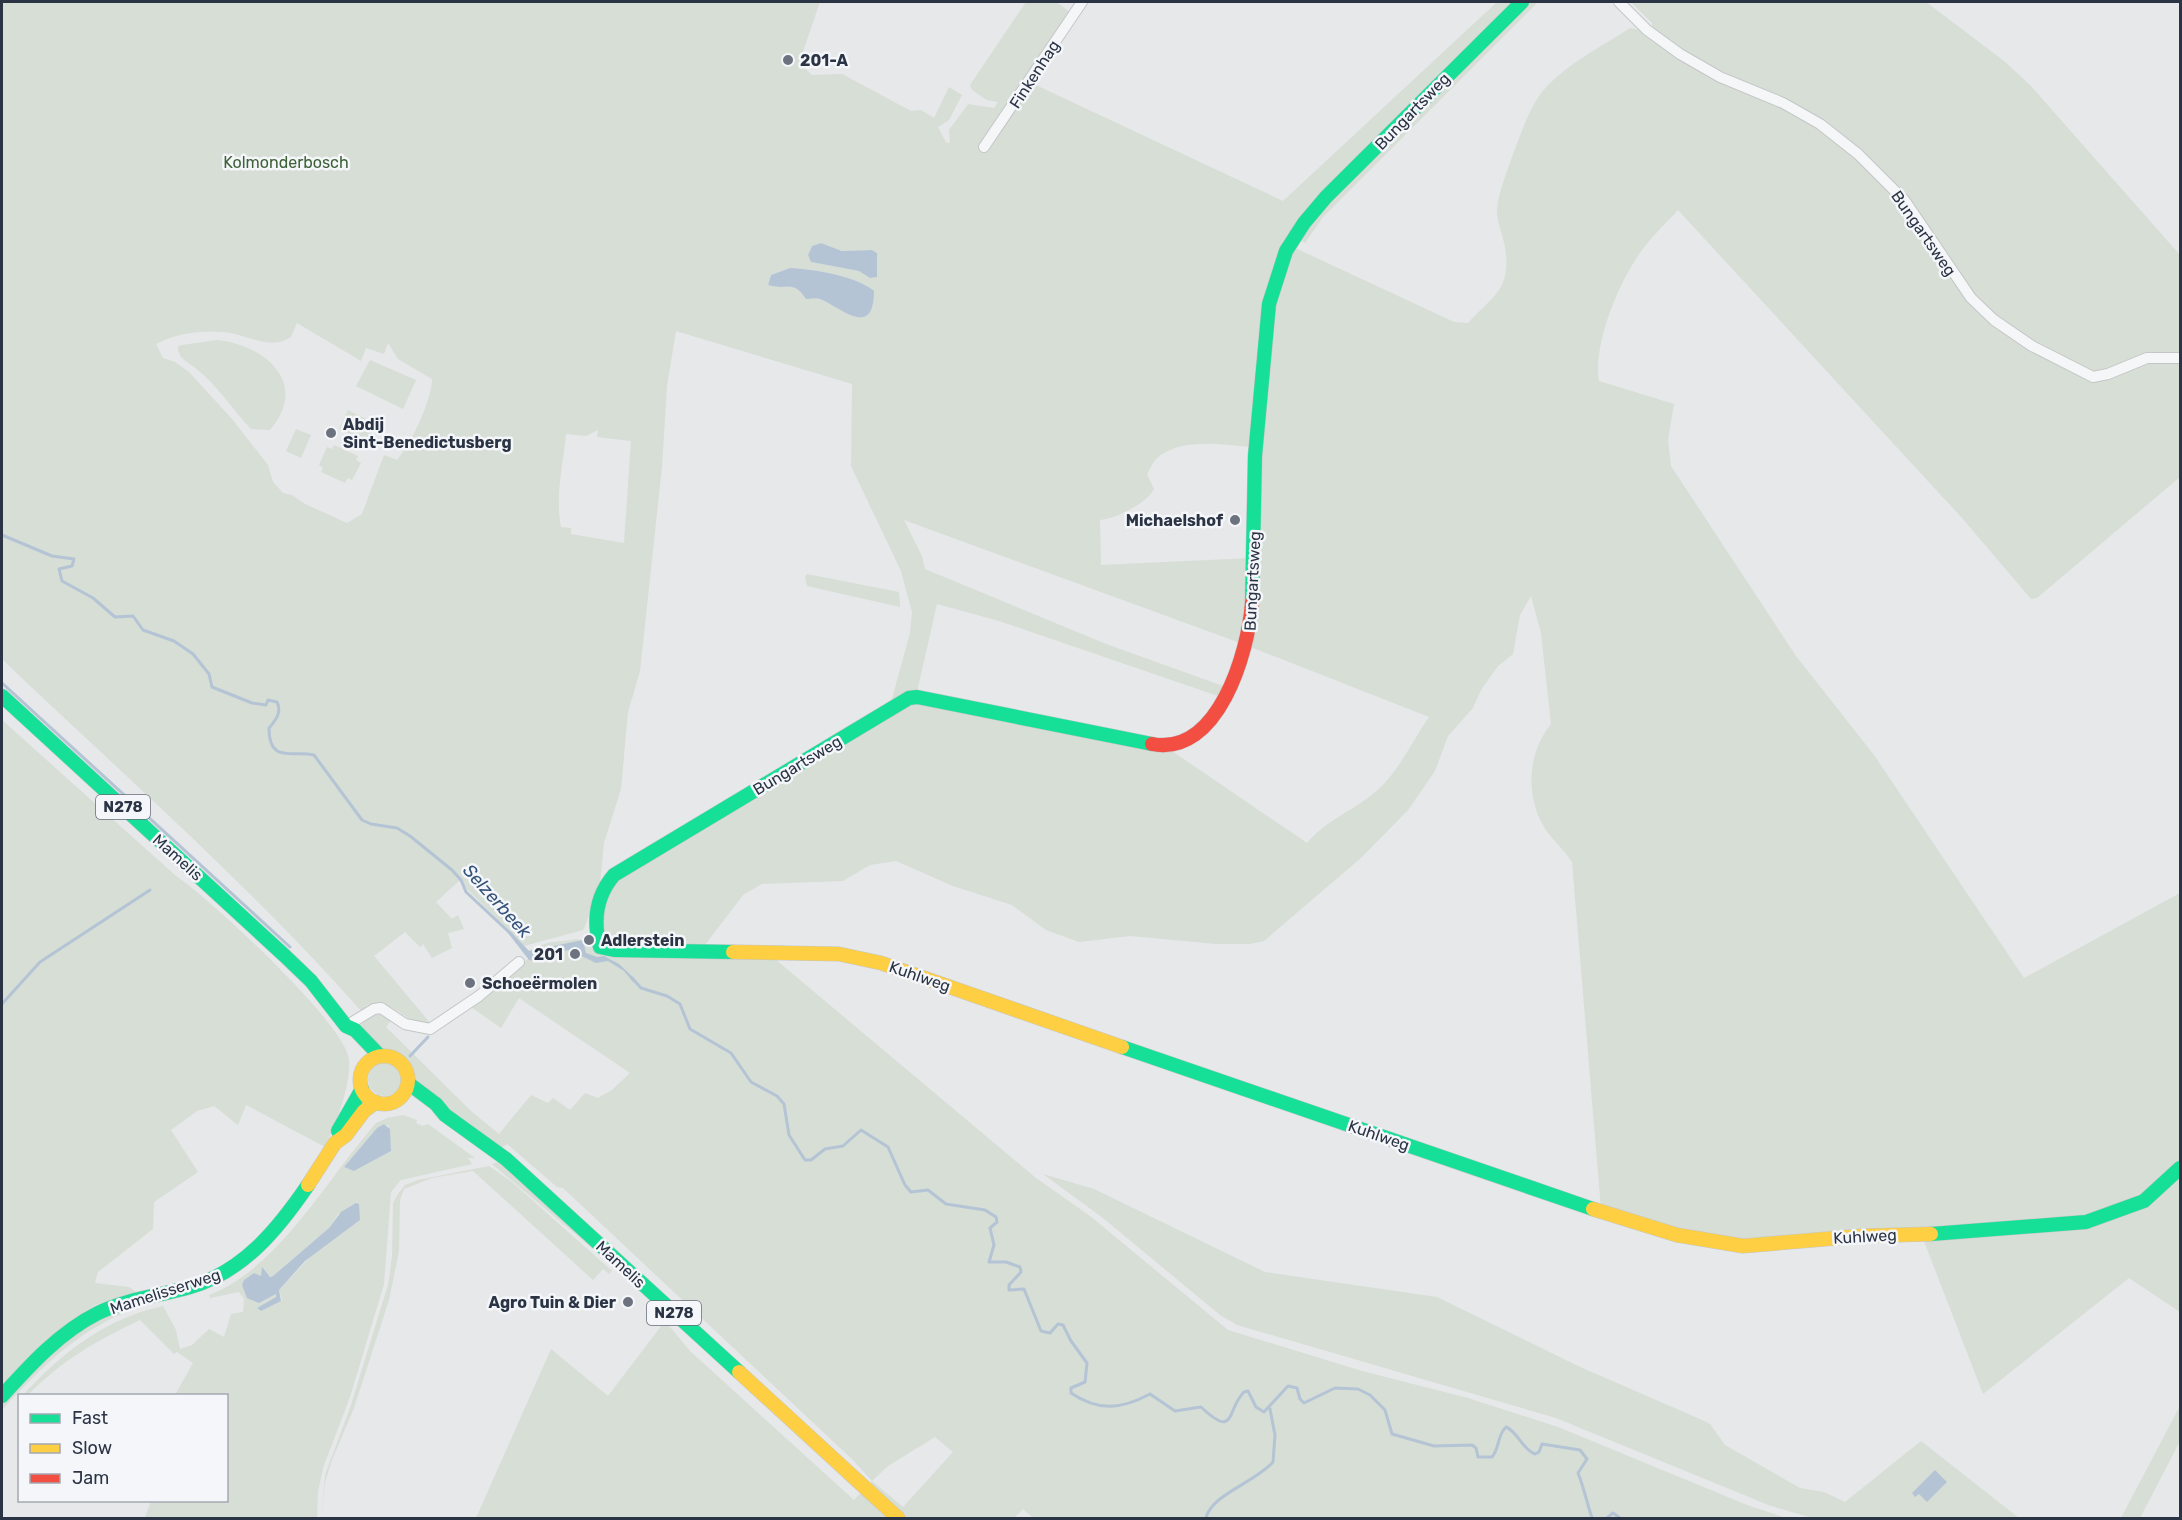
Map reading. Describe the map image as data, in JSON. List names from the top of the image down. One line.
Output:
{"streets":{"street":["Finkenhag","Bungartsweg","N278","Mamelis","Kuhlweg","Mamelisserweg"]},"crossings":[["Bungartsweg","Kuhlweg"],["N278","Mamelis"],["N278","Mamelisserweg"],["Mamelis","Mamelisserweg"]],"water":["Selzerbeek"],"parks":["Kolmonderbosch"],"places":["201-A","Abdij Sint-Benedictusberg","Michaelshof","Adlerstein","201","Schoeërmolen","Agro Tuin & Dier"],"legend":["Fast","Slow","Jam"]}
